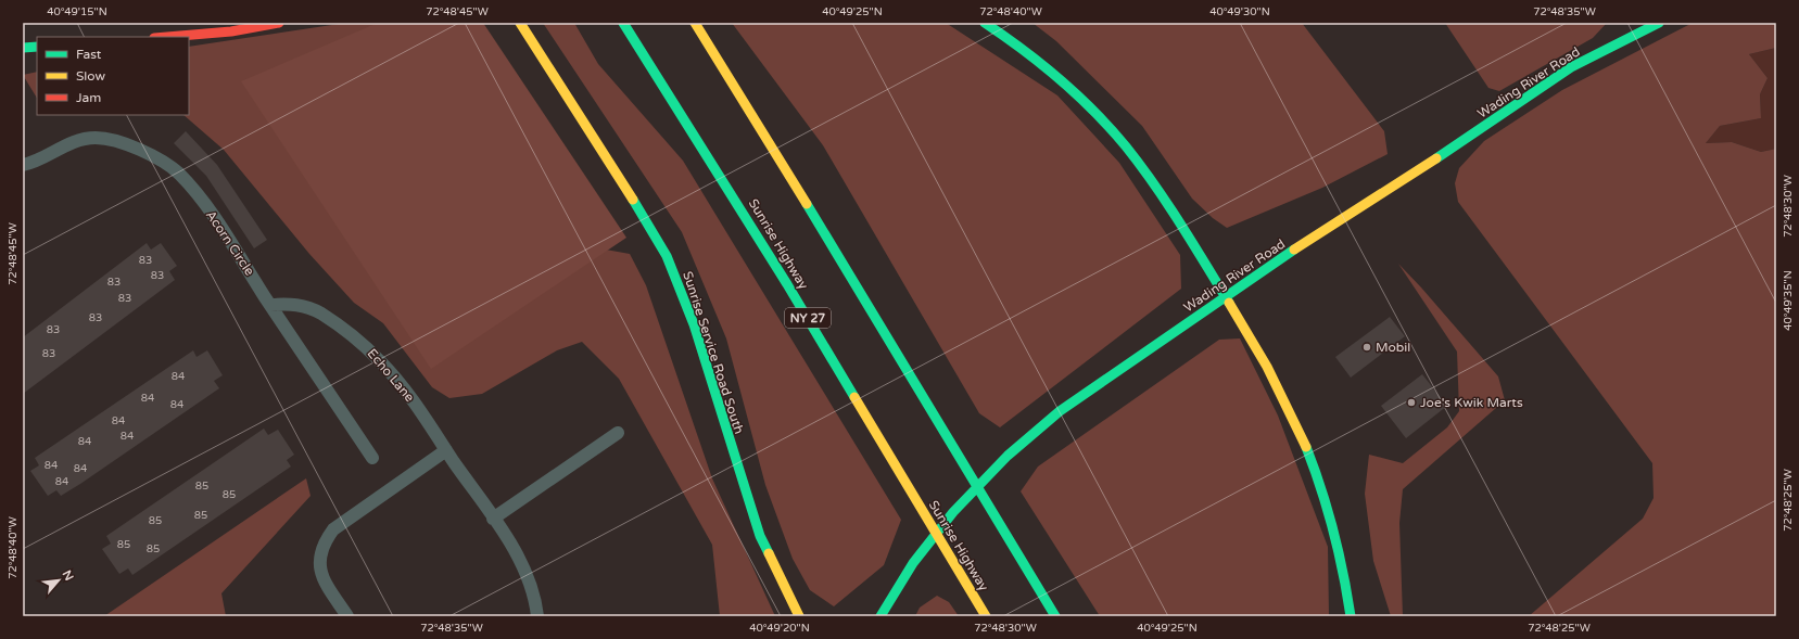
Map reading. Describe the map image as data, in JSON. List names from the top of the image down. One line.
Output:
{"streets":{"main road":["Wading River Road","Sunrise Highway","NY 27","Sunrise Service Road South"],"street":["Acorn Circle","Echo Lane"]},"crossings":[["Acorn Circle","Echo Lane"]],"places":["Mobil","Joe's Kwik Marts"],"house_numbers":["83","83","83","83","83","83","83","84","84","84","84","84","84","84","84","84","85","85","85","85","85","85"],"legend":["Fast","Slow","Jam"],"north":"top right","coordinates":["40°49'15\"N","72°48'45\"W","40°49'25\"N","72°48'40\"W","40°49'30\"N","72°48'35\"W","72°48'30\"W","40°49'35\"N","72°48'25\"W","40°49'20\"N"]}
